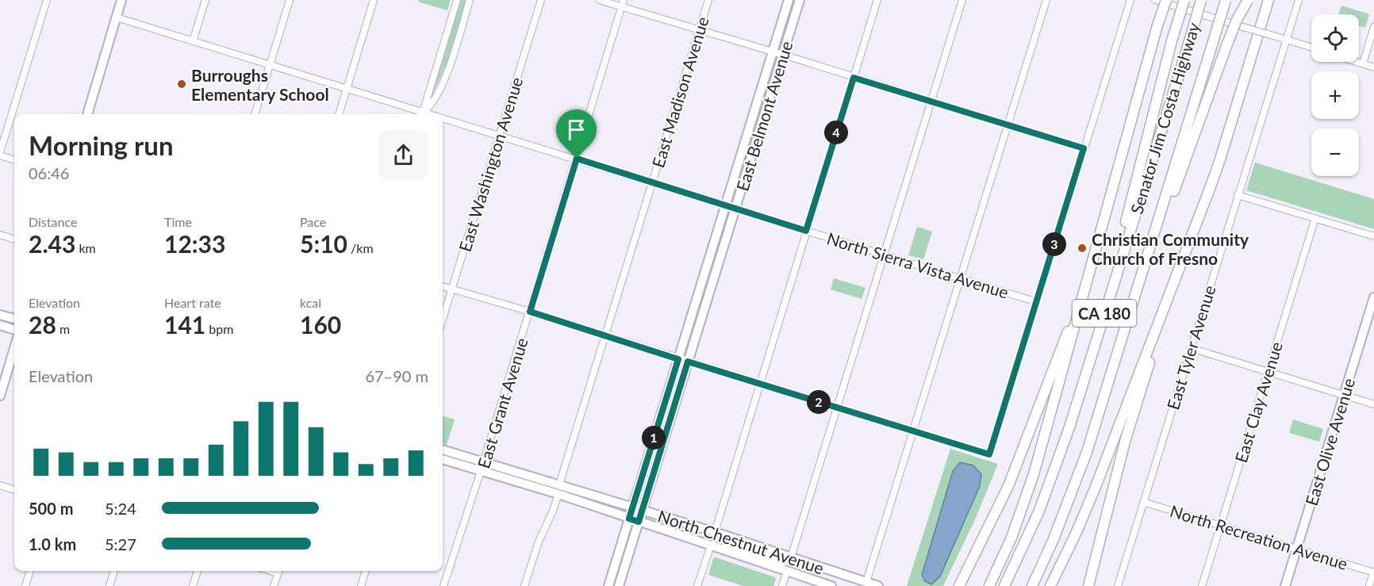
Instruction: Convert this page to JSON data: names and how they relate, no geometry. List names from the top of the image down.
{
  "streets": {
    "highway": ["Senator Jim Costa Highway", "CA 180"],
    "main road": ["East Belmont Avenue", "East Olive Avenue", "North Chestnut Avenue"],
    "street": [
      "East Madison Avenue",
      "East Washington Avenue",
      "North Sierra Vista Avenue",
      "East Tyler Avenue",
      "East Clay Avenue",
      "East Grant Avenue",
      "North Recreation Avenue"
    ]
  },
  "crossings": [
    ["East Madison Avenue", "North Sierra Vista Avenue"],
    ["East Madison Avenue", "North Chestnut Avenue"],
    ["East Belmont Avenue", "North Sierra Vista Avenue"],
    ["East Belmont Avenue", "North Chestnut Avenue"],
    ["East Washington Avenue", "North Sierra Vista Avenue"],
    ["North Sierra Vista Avenue", "East Grant Avenue"],
    ["East Tyler Avenue", "North Recreation Avenue"],
    ["East Clay Avenue", "North Recreation Avenue"],
    ["East Grant Avenue", "North Chestnut Avenue"],
    ["East Olive Avenue", "North Recreation Avenue"]
  ],
  "places": ["Burroughs Elementary School", "Christian Community Church of Fresno"],
  "page": {
    "map_buttons": ["+", "−"],
    "heading": ["Morning run", "06:46"],
    "pins": [
      "4",
      "3",
      "2",
      "1"
    ],
    "stats": [
      ["Distance", "2.43 km"],
      ["Time", "12:33"],
      ["Pace", "5:10 /km"],
      ["Elevation", "28 m"],
      ["Heart rate", "141 bpm"],
      ["kcal", "160"]
    ],
    "chart": ["Elevation", "67–90 m"],
    "list": [
      {
        "name": "500 m",
        "note": "5:24"
      },
      {
        "name": "1.0 km",
        "note": "5:27"
      }
    ]
  }
}
